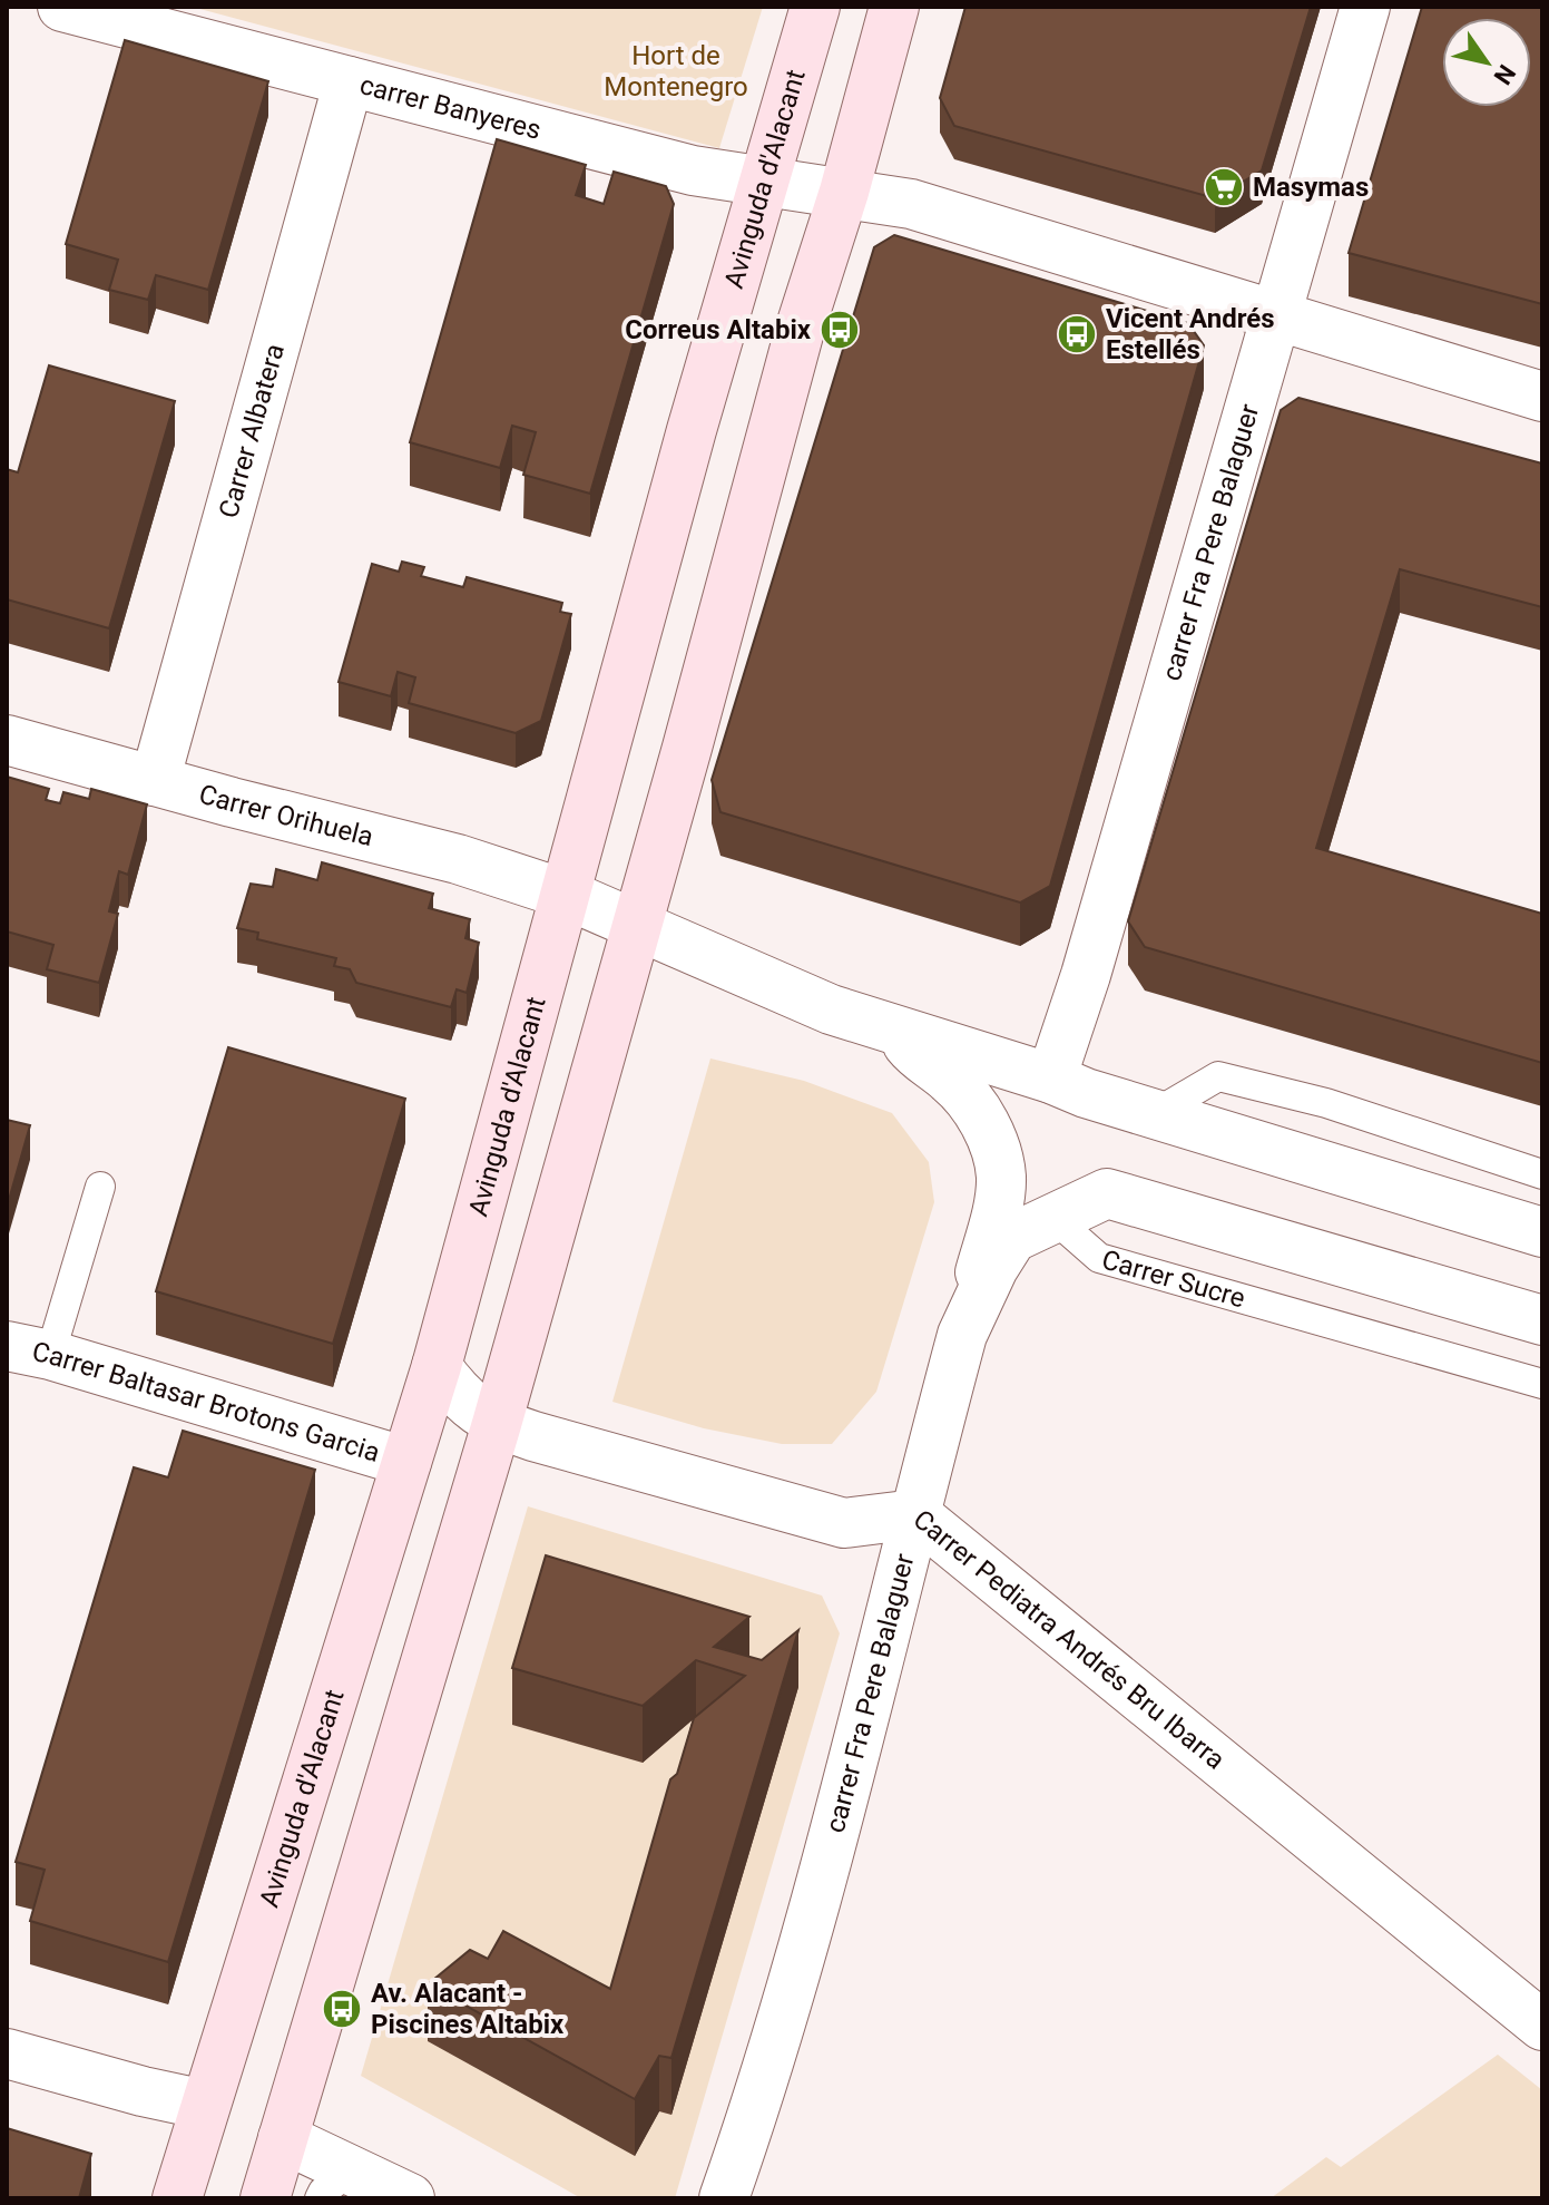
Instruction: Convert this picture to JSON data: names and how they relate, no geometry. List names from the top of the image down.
{
  "streets": {
    "main road": ["Avinguda d'Alacant"],
    "street": [
      "carrer Banyeres",
      "Carrer Albatera",
      "carrer Fra Pere Balaguer",
      "Carrer Orihuela",
      "Carrer Baltasar Brotons Garcia",
      "Carrer Pediatra Andrés Bru Ibarra"
    ],
    "lane": ["Carrer Sucre"]
  },
  "crossings": [
    ["carrer Banyeres", "Avinguda d'Alacant"],
    ["carrer Banyeres", "Carrer Albatera"],
    ["carrer Banyeres", "carrer Fra Pere Balaguer"],
    ["Avinguda d'Alacant", "Carrer Orihuela"],
    ["Avinguda d'Alacant", "Carrer Baltasar Brotons Garcia"],
    ["Avinguda d'Alacant", "Carrer Pediatra Andrés Bru Ibarra"],
    ["Carrer Albatera", "Carrer Orihuela"],
    ["carrer Fra Pere Balaguer", "Carrer Sucre"],
    ["carrer Fra Pere Balaguer", "Carrer Pediatra Andrés Bru Ibarra"]
  ],
  "parks": ["Hort de Montenegro"],
  "places": {
    "supermarket": ["Masymas"],
    "bus stop": ["Correus Altabix", "Vicent Andrés Estellés", "Av. Alacant - Piscines Altabix"]
  },
  "north": "bottom right"
}
